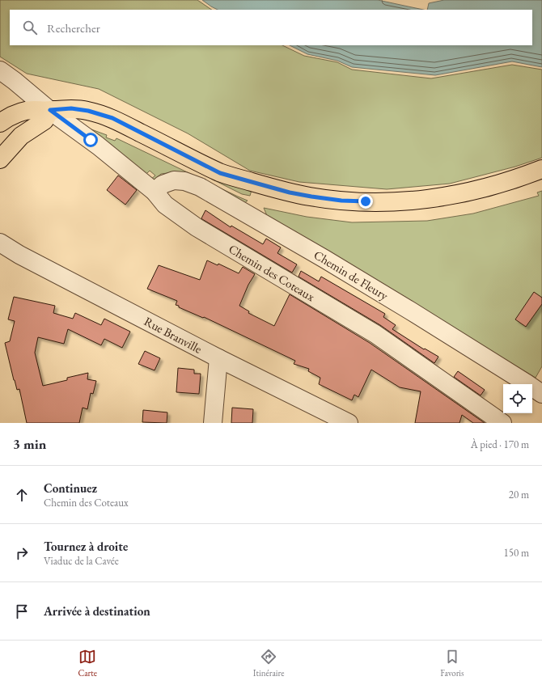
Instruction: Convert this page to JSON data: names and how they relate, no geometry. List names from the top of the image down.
{
  "streets": {
    "street": ["Chemin des Coteaux", "Chemin de Fleury", "Rue Branville"]
  },
  "crossings": [
    ["Chemin des Coteaux", "Chemin de Fleury"]
  ],
  "page": {
    "search": "Rechercher",
    "heading": ["3 min", "À pied · 170 m"],
    "list": [
      ["Continuez", "Chemin des Coteaux", "20 m"],
      ["Tournez à droite", "Viaduc de la Cavée", "150 m"],
      "Arrivée à destination"
    ],
    "nav": ["Carte", "Itinéraire", "Favoris"]
  }
}
